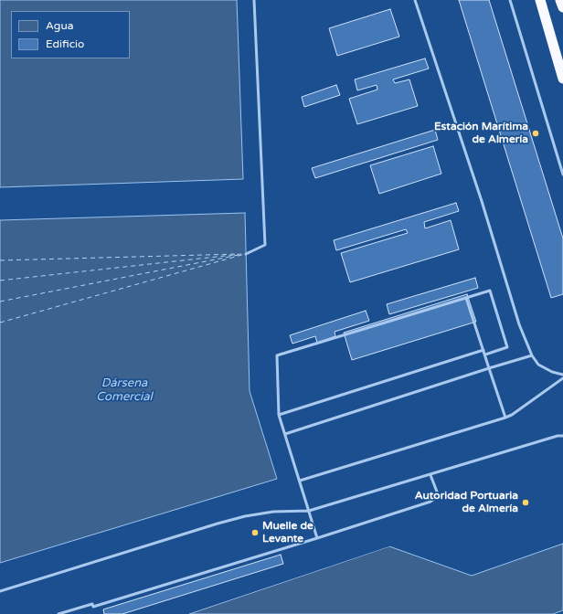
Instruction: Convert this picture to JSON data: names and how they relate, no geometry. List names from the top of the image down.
{
  "water": ["Dársena Comercial"],
  "places": ["Estación Marítima de Almería", "Autoridad Portuaria de Almería", "Muelle de Levante"],
  "legend": ["Agua", "Edificio"]
}
